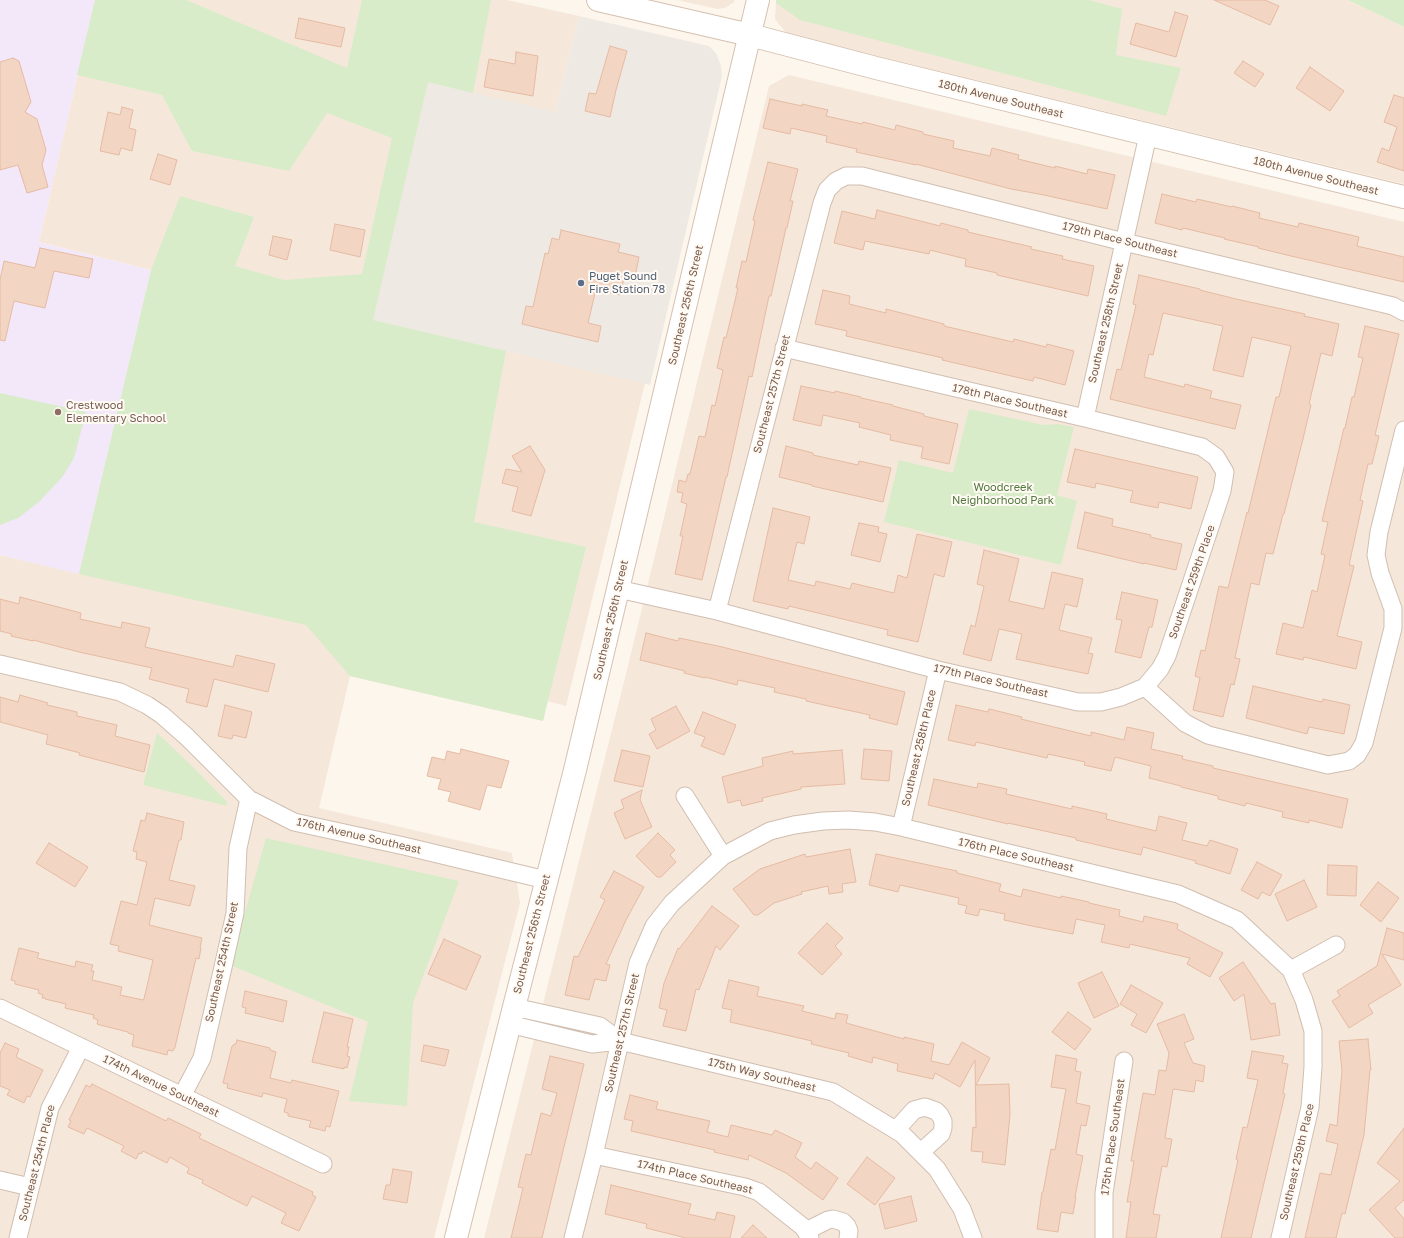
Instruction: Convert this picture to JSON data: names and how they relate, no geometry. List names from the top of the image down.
{
  "streets": {
    "main road": ["180th Avenue Southeast", "Southeast 256th Street"],
    "street": [
      "179th Place Southeast",
      "Southeast 258th Street",
      "Southeast 257th Street",
      "178th Place Southeast",
      "Southeast 259th Place",
      "177th Place Southeast",
      "Southeast 258th Place",
      "176th Avenue Southeast",
      "176th Place Southeast",
      "Southeast 254th Street",
      "175th Way Southeast",
      "174th Avenue Southeast",
      "175th Place Southeast",
      "Southeast 254th Place",
      "174th Place Southeast"
    ]
  },
  "crossings": [
    ["180th Avenue Southeast", "Southeast 256th Street"],
    ["180th Avenue Southeast", "Southeast 258th Street"],
    ["179th Place Southeast", "Southeast 258th Street"],
    ["179th Place Southeast", "Southeast 257th Street"],
    ["Southeast 256th Street", "177th Place Southeast"],
    ["Southeast 256th Street", "176th Avenue Southeast"],
    ["Southeast 256th Street", "175th Way Southeast"],
    ["Southeast 258th Street", "178th Place Southeast"],
    ["Southeast 257th Street", "178th Place Southeast"],
    ["Southeast 257th Street", "177th Place Southeast"],
    ["Southeast 257th Street", "176th Place Southeast"],
    ["Southeast 257th Street", "175th Way Southeast"],
    ["Southeast 257th Street", "174th Place Southeast"],
    ["178th Place Southeast", "Southeast 259th Place"],
    ["Southeast 259th Place", "177th Place Southeast"],
    ["Southeast 259th Place", "176th Place Southeast"],
    ["177th Place Southeast", "Southeast 258th Place"],
    ["Southeast 258th Place", "176th Place Southeast"],
    ["176th Avenue Southeast", "Southeast 254th Street"],
    ["Southeast 254th Street", "174th Avenue Southeast"],
    ["174th Avenue Southeast", "Southeast 254th Place"]
  ],
  "parks": ["Woodcreek Neighborhood Park"],
  "places": ["Puget Sound Fire Station 78", "Crestwood Elementary School"]
}
